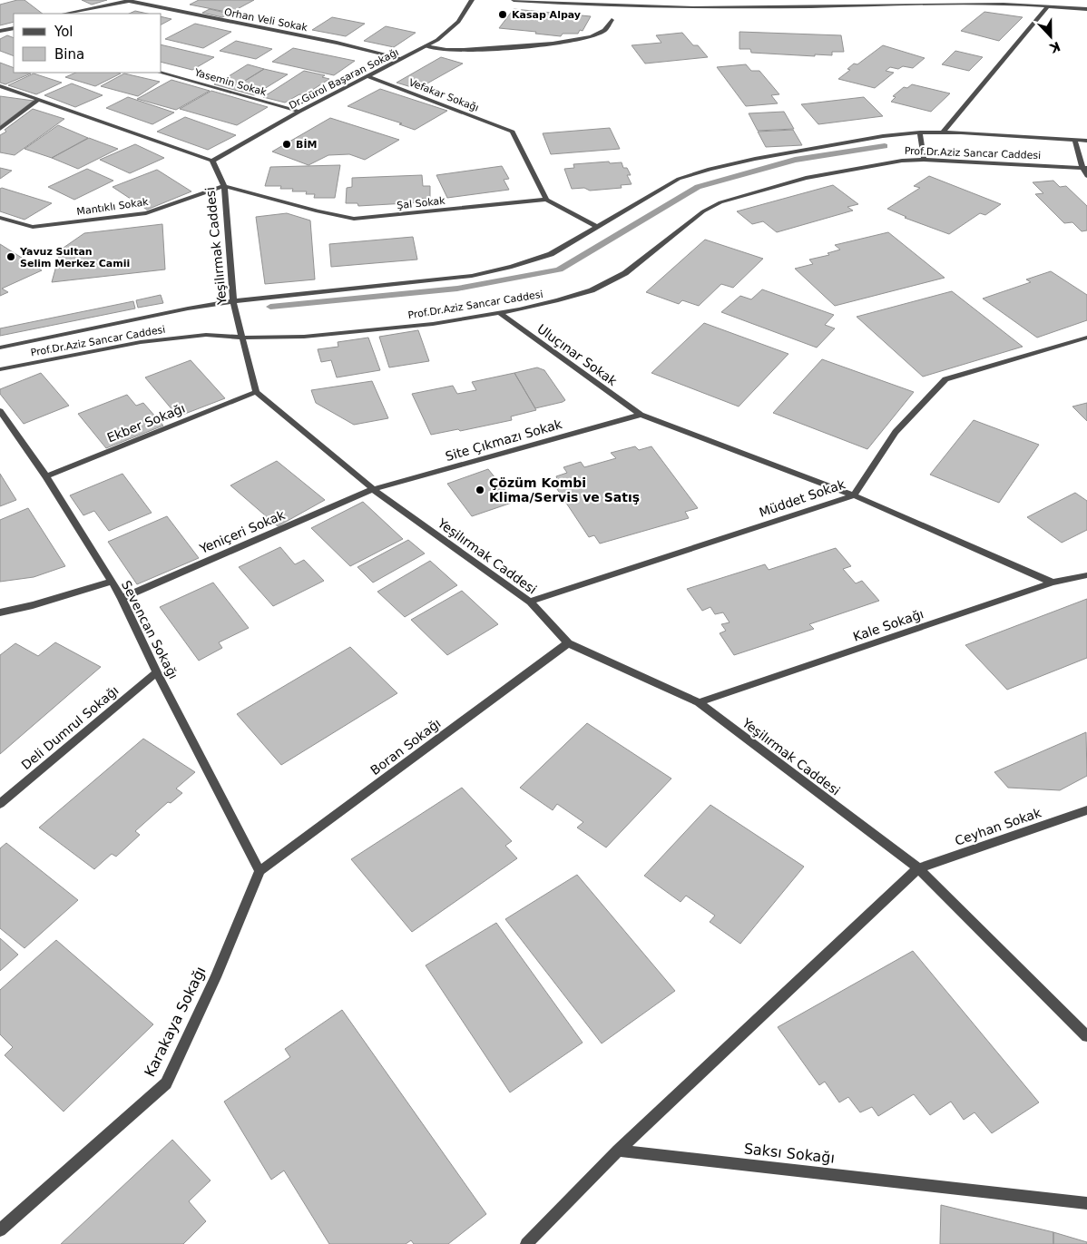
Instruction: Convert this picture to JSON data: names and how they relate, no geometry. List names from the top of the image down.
{
  "streets": {
    "street": [
      "Orhan Veli Sokak",
      "Dr.Gürol Başaran Sokağı",
      "Yasemin Sokak",
      "Vefakar Sokağı",
      "Prof.Dr.Aziz Sancar Caddesi",
      "Şal Sokak",
      "Mantıklı Sokak",
      "Yeşilırmak Caddesi",
      "Uluçınar Sokak",
      "Ekber Sokağı",
      "Site Çıkmazı Sokak",
      "Müddet Sokak",
      "Yeniçeri Sokak",
      "Kale Sokağı",
      "Sevencan Sokağı",
      "Deli Dumrul Sokağı",
      "Boran Sokağı",
      "Ceyhan Sokak",
      "Karakaya Sokağı",
      "Saksı Sokağı"
    ]
  },
  "crossings": [
    ["Orhan Veli Sokak", "Dr.Gürol Başaran Sokağı"],
    ["Dr.Gürol Başaran Sokağı", "Yasemin Sokak"],
    ["Dr.Gürol Başaran Sokağı", "Vefakar Sokağı"],
    ["Dr.Gürol Başaran Sokağı", "Yeşilırmak Caddesi"],
    ["Vefakar Sokağı", "Şal Sokak"],
    ["Prof.Dr.Aziz Sancar Caddesi", "Yeşilırmak Caddesi"],
    ["Prof.Dr.Aziz Sancar Caddesi", "Uluçınar Sokak"],
    ["Şal Sokak", "Mantıklı Sokak"],
    ["Şal Sokak", "Yeşilırmak Caddesi"],
    ["Mantıklı Sokak", "Yeşilırmak Caddesi"],
    ["Yeşilırmak Caddesi", "Ekber Sokağı"],
    ["Yeşilırmak Caddesi", "Site Çıkmazı Sokak"],
    ["Yeşilırmak Caddesi", "Müddet Sokak"],
    ["Yeşilırmak Caddesi", "Yeniçeri Sokak"],
    ["Yeşilırmak Caddesi", "Kale Sokağı"],
    ["Yeşilırmak Caddesi", "Boran Sokağı"],
    ["Yeşilırmak Caddesi", "Ceyhan Sokak"],
    ["Uluçınar Sokak", "Site Çıkmazı Sokak"],
    ["Uluçınar Sokak", "Müddet Sokak"],
    ["Uluçınar Sokak", "Kale Sokağı"],
    ["Ekber Sokağı", "Sevencan Sokağı"],
    ["Site Çıkmazı Sokak", "Yeniçeri Sokak"],
    ["Yeniçeri Sokak", "Sevencan Sokağı"],
    ["Sevencan Sokağı", "Deli Dumrul Sokağı"],
    ["Sevencan Sokağı", "Boran Sokağı"],
    ["Sevencan Sokağı", "Karakaya Sokağı"],
    ["Boran Sokağı", "Karakaya Sokağı"]
  ],
  "places": [
    "Kasap Alpay",
    "BİM",
    "Yavuz Sultan Selim Merkez Camii",
    "Çözüm Kombi Klima/Servis ve Satış"
  ],
  "legend": ["Yol", "Bina"],
  "north": "bottom"
}
